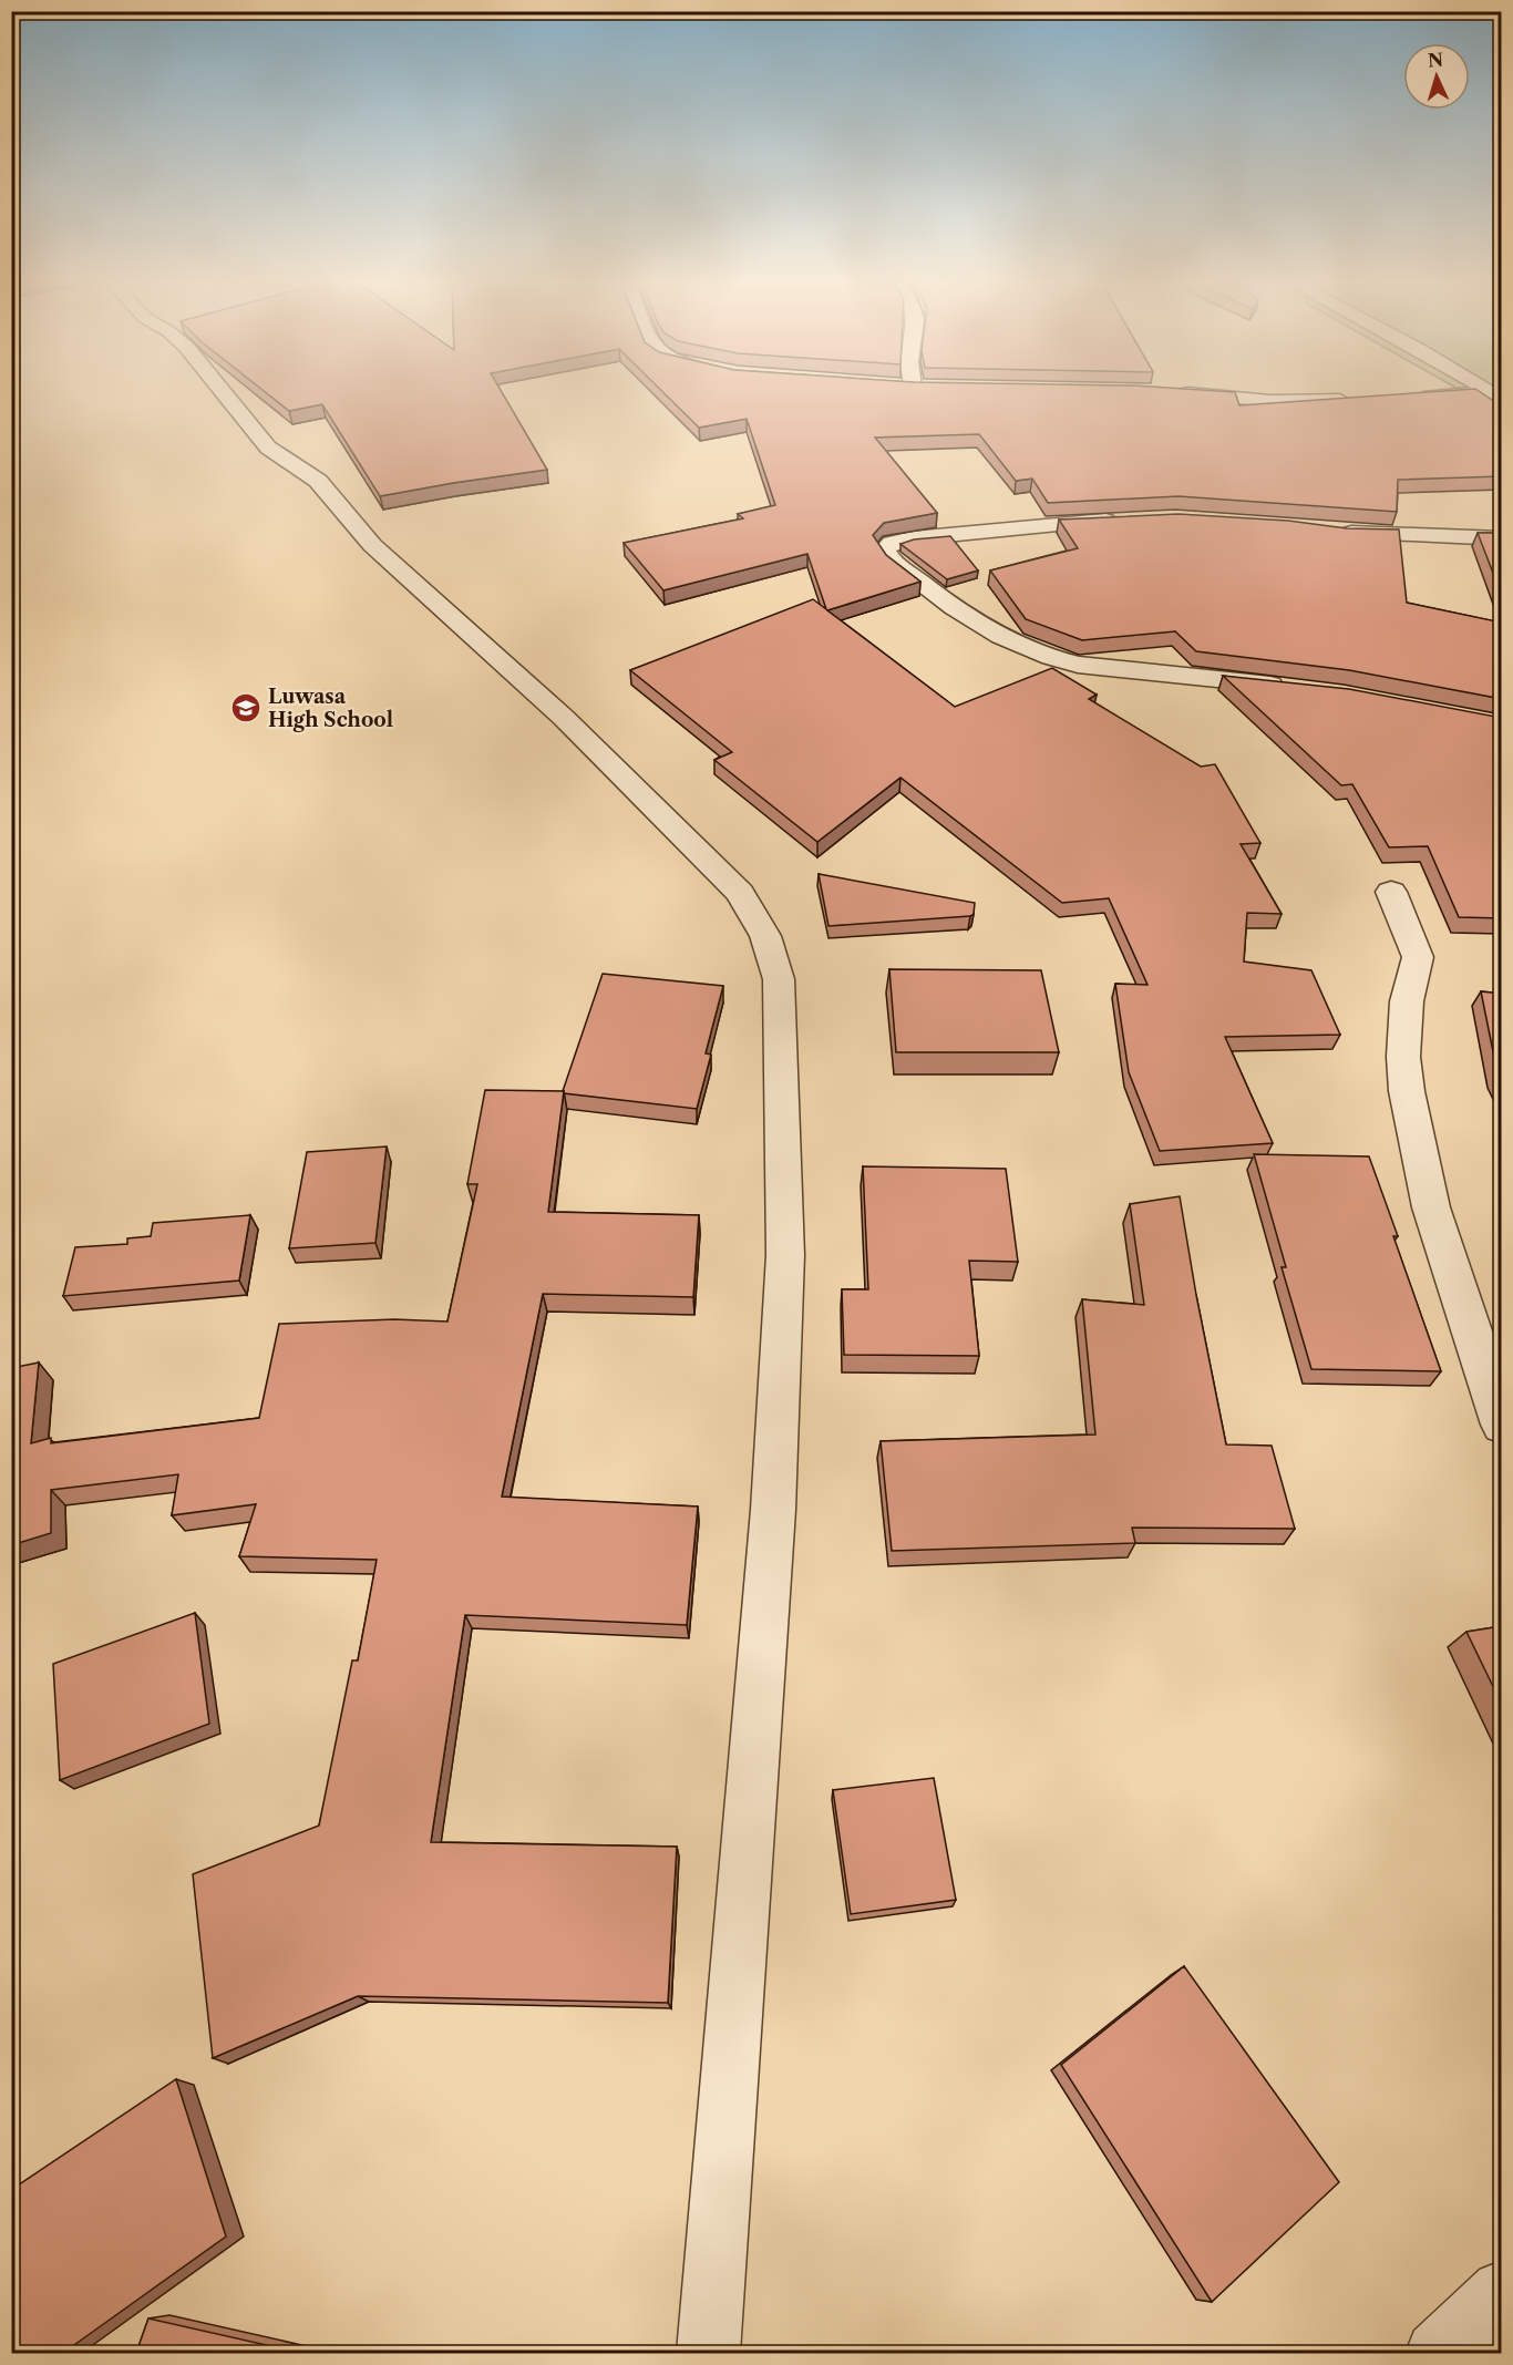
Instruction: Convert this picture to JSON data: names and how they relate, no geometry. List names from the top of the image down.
{
  "places": {
    "school or university": ["Luwasa High School"]
  },
  "north": "top"
}
